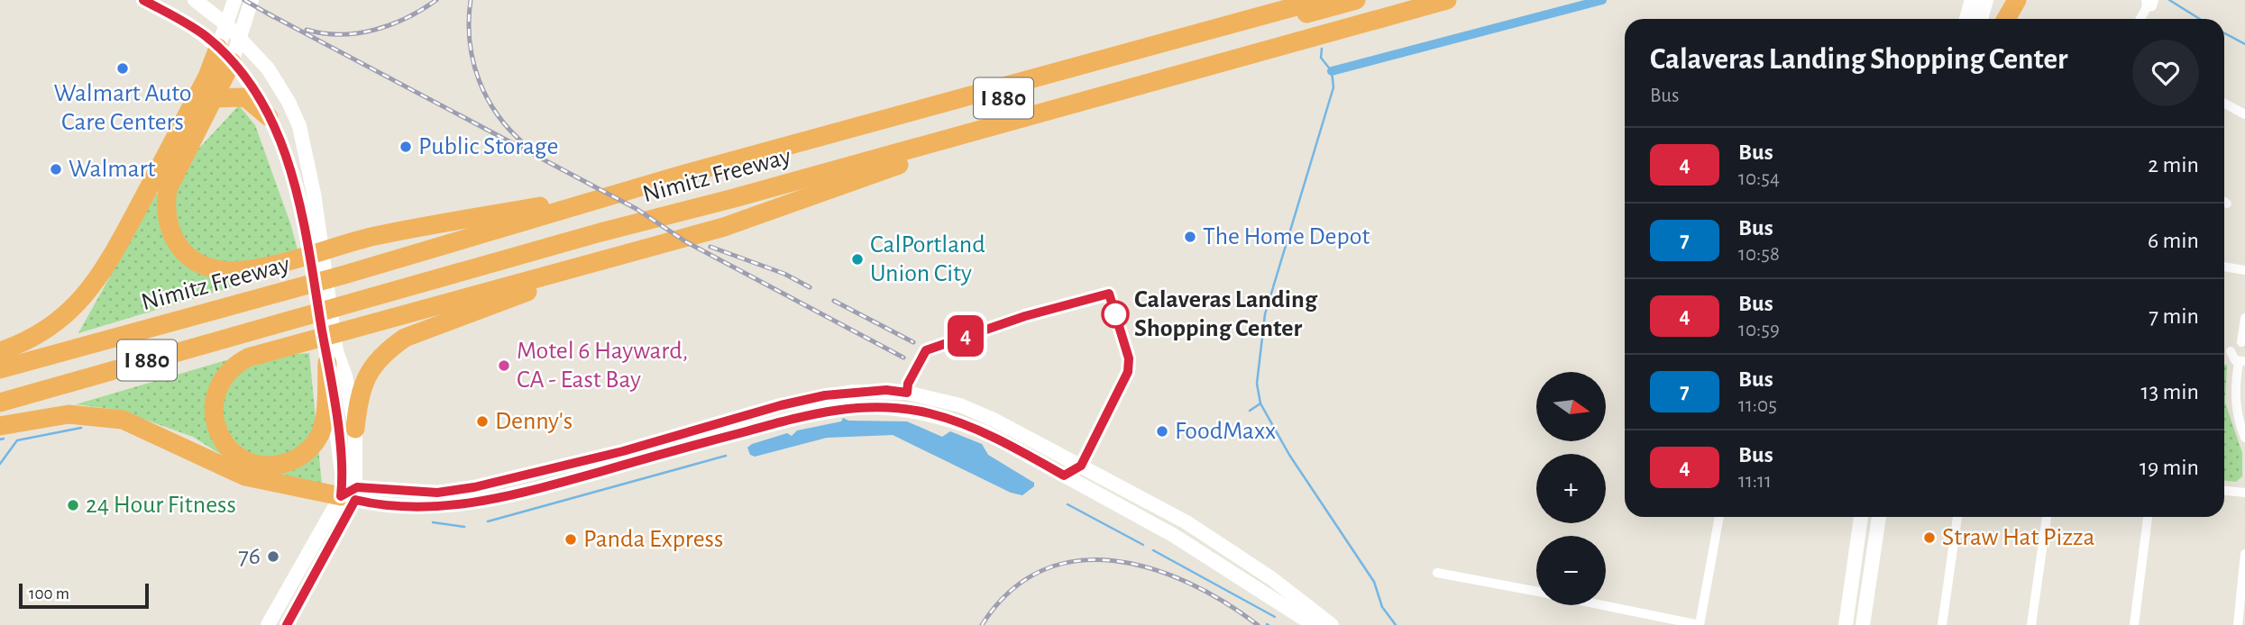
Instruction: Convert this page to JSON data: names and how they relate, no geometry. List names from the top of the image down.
{
  "streets": {
    "highway": ["I 880", "Nimitz Freeway"]
  },
  "crossings": [
    ["I 880", "Nimitz Freeway"]
  ],
  "places": [
    "Walmart Auto Care Centers",
    "Public Storage",
    "Walmart",
    "The Home Depot",
    "CalPortland Union City",
    "Calaveras Landing Shopping Center",
    "Motel 6 Hayward, CA - East Bay",
    "Denny's",
    "FoodMaxx",
    "24 Hour Fitness",
    "Straw Hat Pizza",
    "Panda Express",
    "76"
  ],
  "lines": ["bus line 4"],
  "scale_bar": "100 m",
  "north": "right",
  "page": {
    "on_map": "4",
    "heading": ["Calaveras Landing Shopping Center", "Bus"],
    "list": [
      {
        "mark": "4",
        "name": "Bus",
        "note": "10:54",
        "value": "2 min"
      },
      {
        "mark": "7",
        "name": "Bus",
        "note": "10:58",
        "value": "6 min"
      },
      {
        "mark": "4",
        "name": "Bus",
        "note": "10:59",
        "value": "7 min"
      },
      {
        "mark": "7",
        "name": "Bus",
        "note": "11:05",
        "value": "13 min"
      },
      {
        "mark": "4",
        "name": "Bus",
        "note": "11:11",
        "value": "19 min"
      }
    ],
    "map_buttons": ["+", "−"],
    "scale": "100 m"
  }
}
